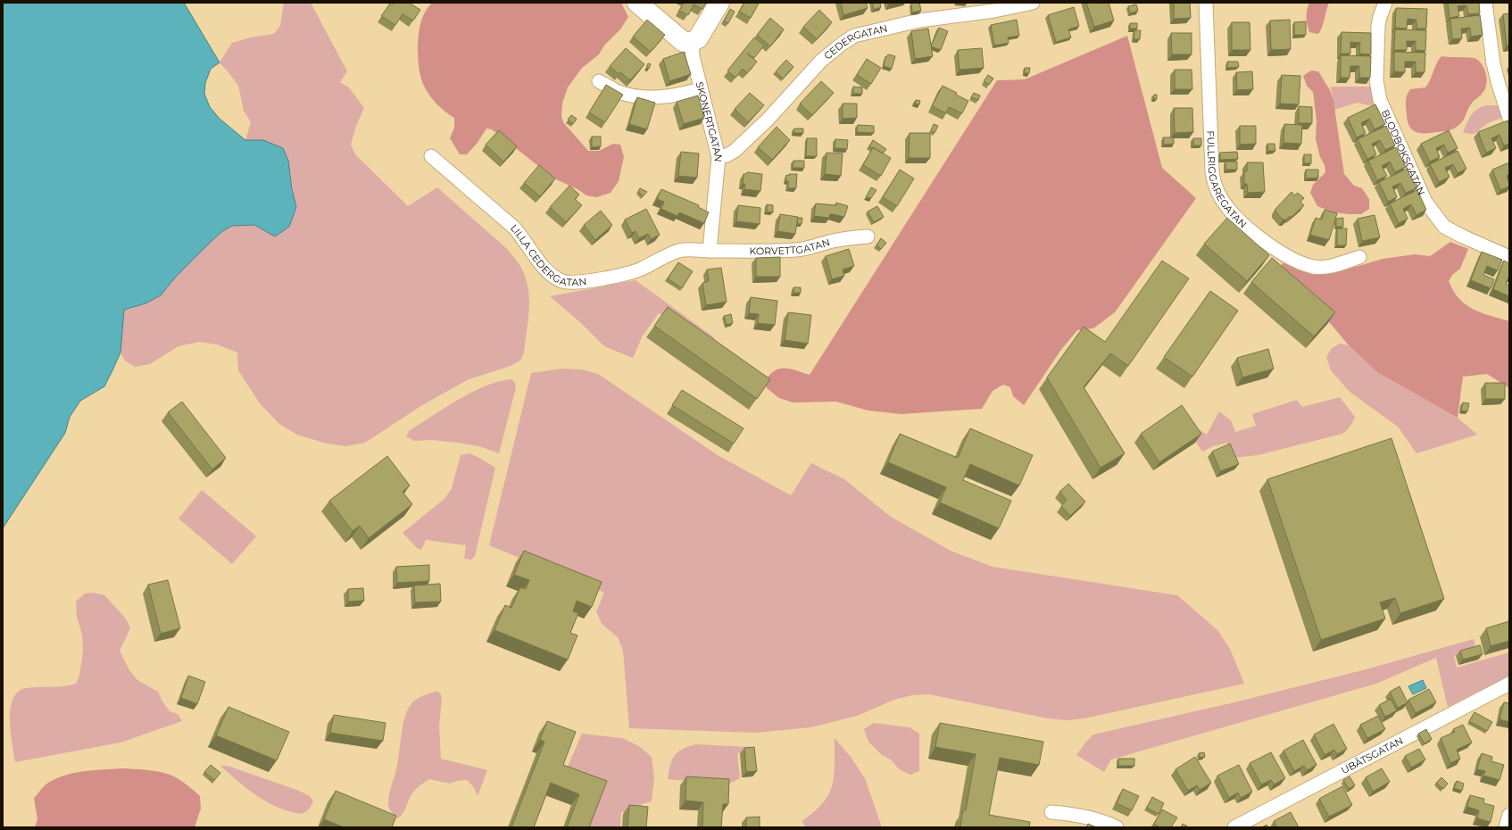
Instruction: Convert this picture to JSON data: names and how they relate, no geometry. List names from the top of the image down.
{
  "streets": {
    "street": [
      "CEDERGATAN",
      "SKONERTGATAN",
      "BLODBOKSGATAN",
      "FULLRIGGAREGATAN",
      "KORVETTGATAN",
      "LILLA CEDERGATAN",
      "UBÅTSGATAN"
    ]
  },
  "crossings": [
    ["CEDERGATAN", "SKONERTGATAN"],
    ["SKONERTGATAN", "KORVETTGATAN"],
    ["SKONERTGATAN", "LILLA CEDERGATAN"],
    ["KORVETTGATAN", "LILLA CEDERGATAN"]
  ]
}
